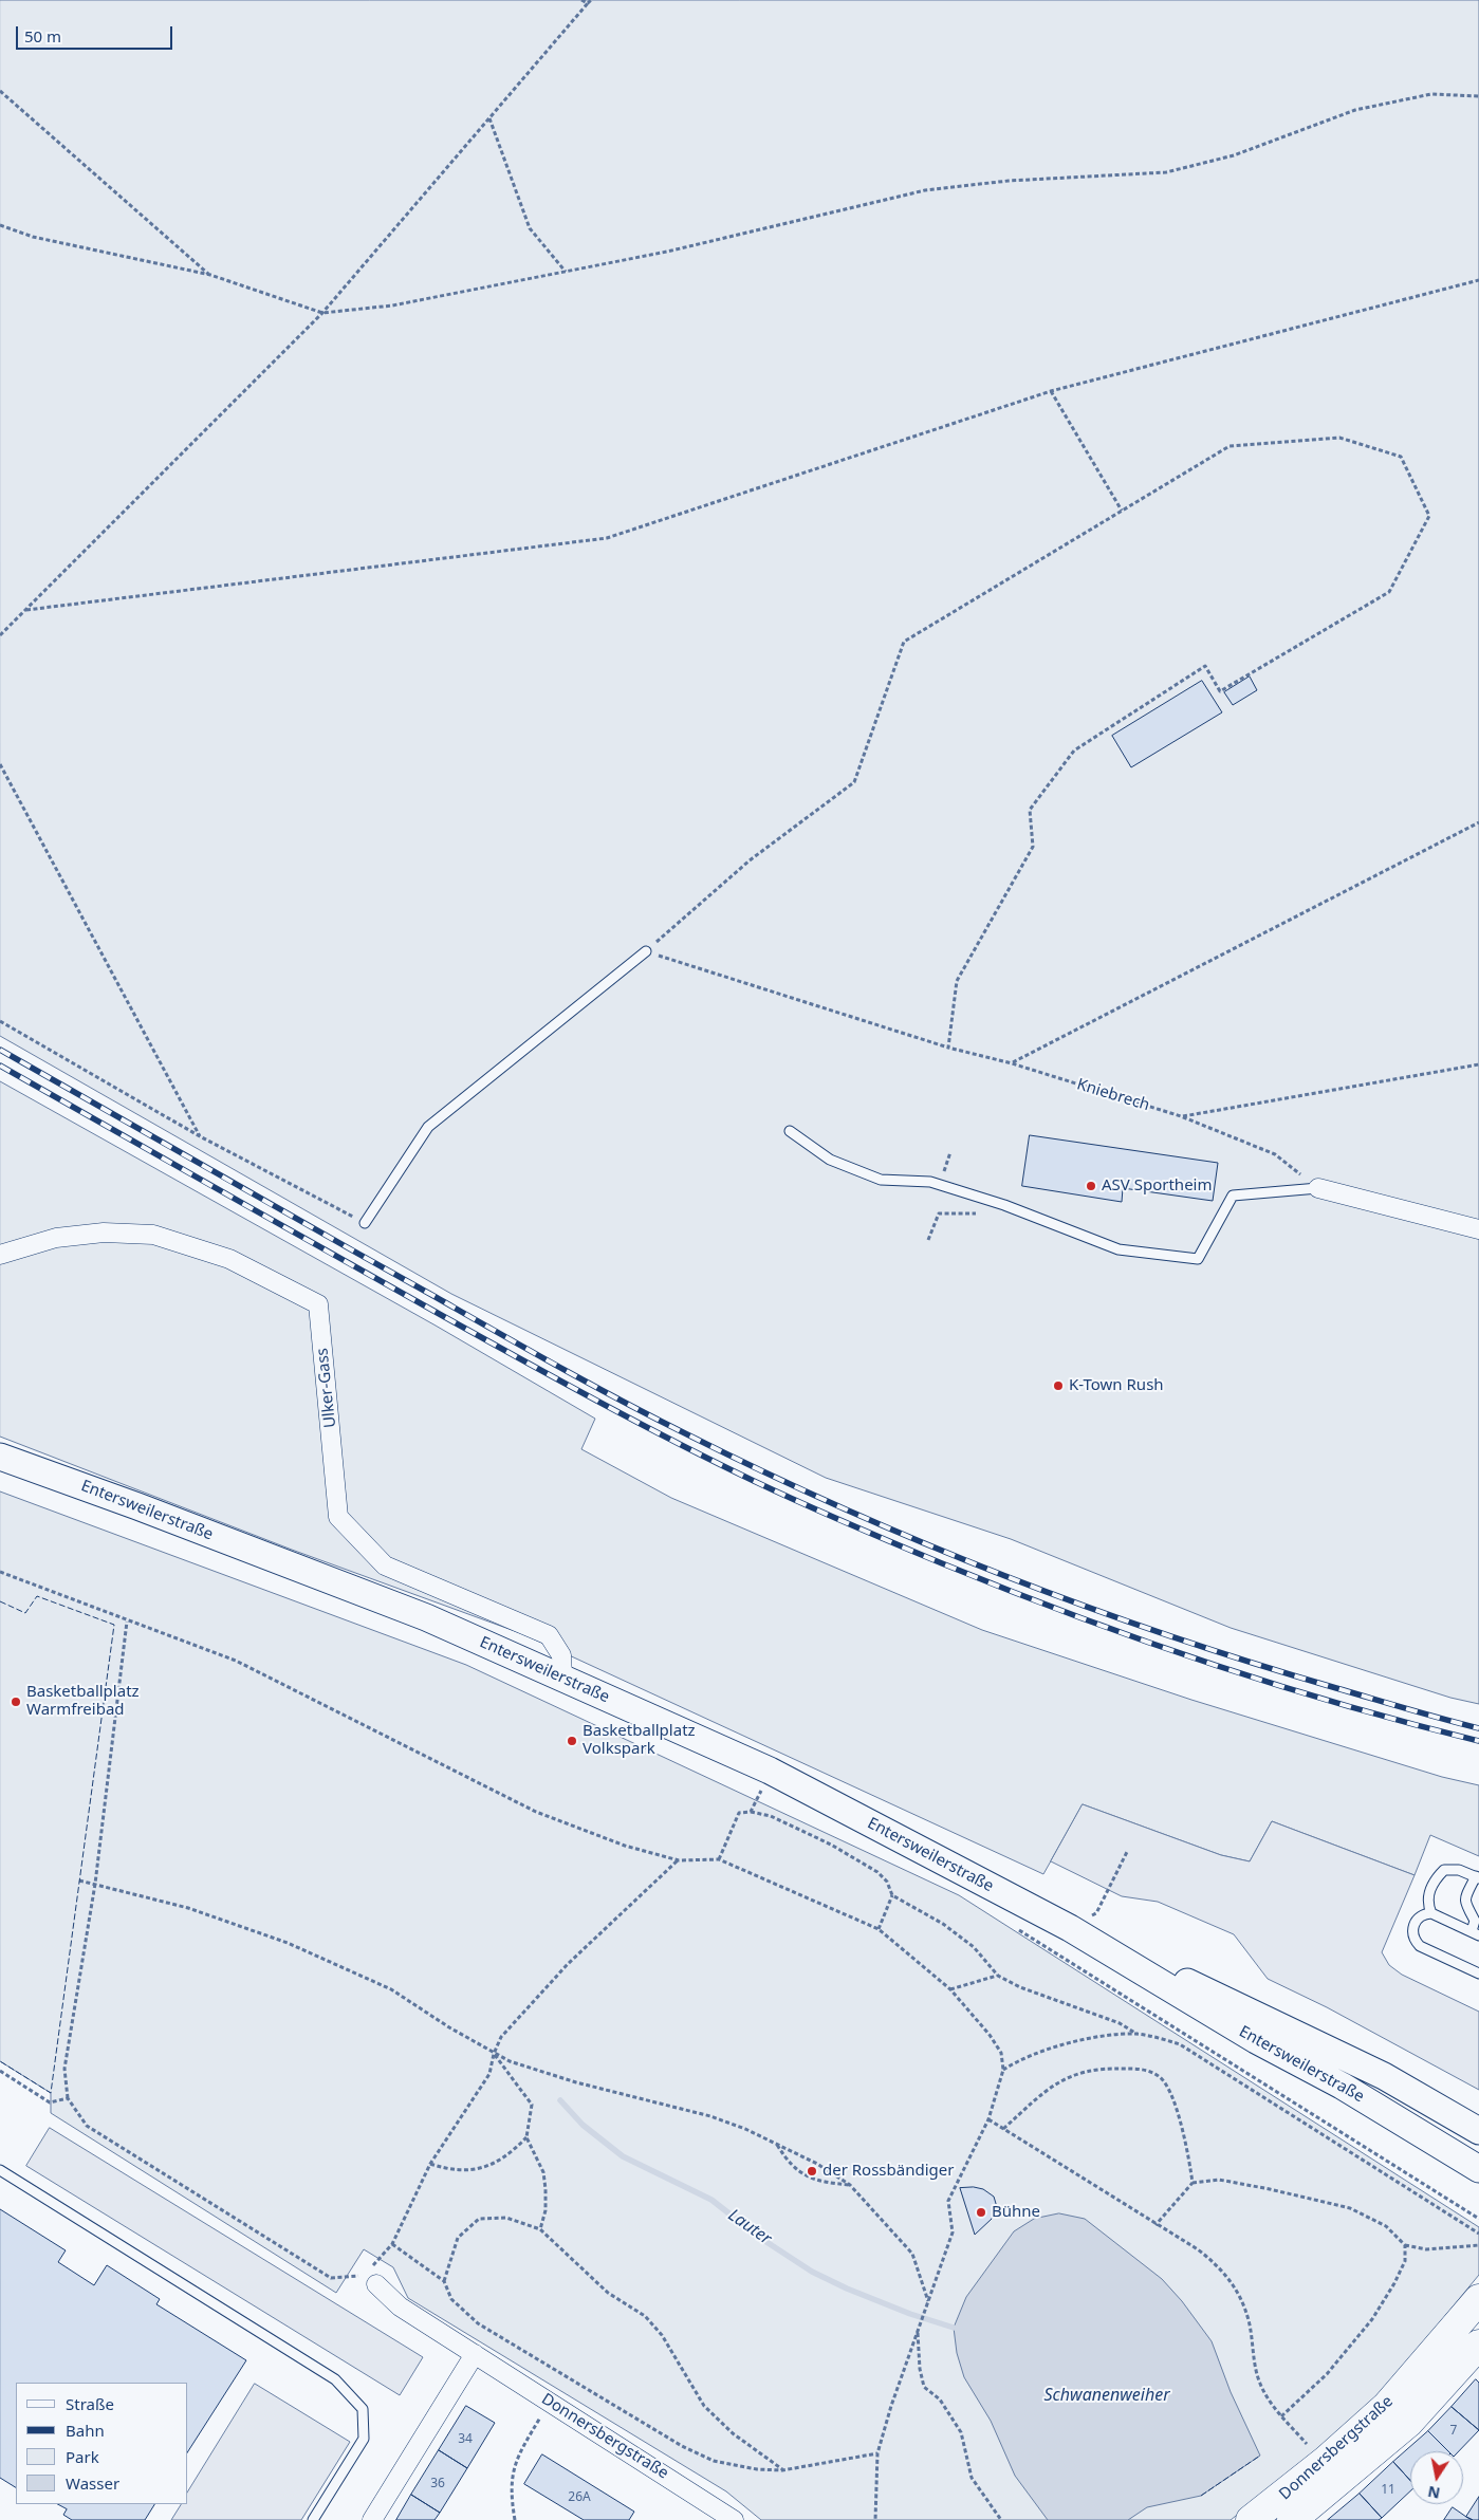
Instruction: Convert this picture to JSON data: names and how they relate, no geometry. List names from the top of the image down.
{
  "streets": {
    "main road": ["Entersweilerstraße", "Donnersbergstraße"],
    "street": ["Ulker-Gass"],
    "path": ["Kniebrech"]
  },
  "crossings": [
    ["Ulker-Gass", "Entersweilerstraße"]
  ],
  "water": ["Lauter", "Schwanenweiher"],
  "places": [
    "ASV Sportheim",
    "K-Town Rush",
    "Basketballplatz Warmfreibad",
    "Basketballplatz Volkspark",
    "der Rossbändiger",
    "Bühne"
  ],
  "house_numbers": [
    "7",
    "34",
    "36",
    "11",
    "26A"
  ],
  "legend": [
    "Straße",
    "Bahn",
    "Park",
    "Wasser"
  ],
  "scale_bar": "50 m",
  "north": "bottom"
}
